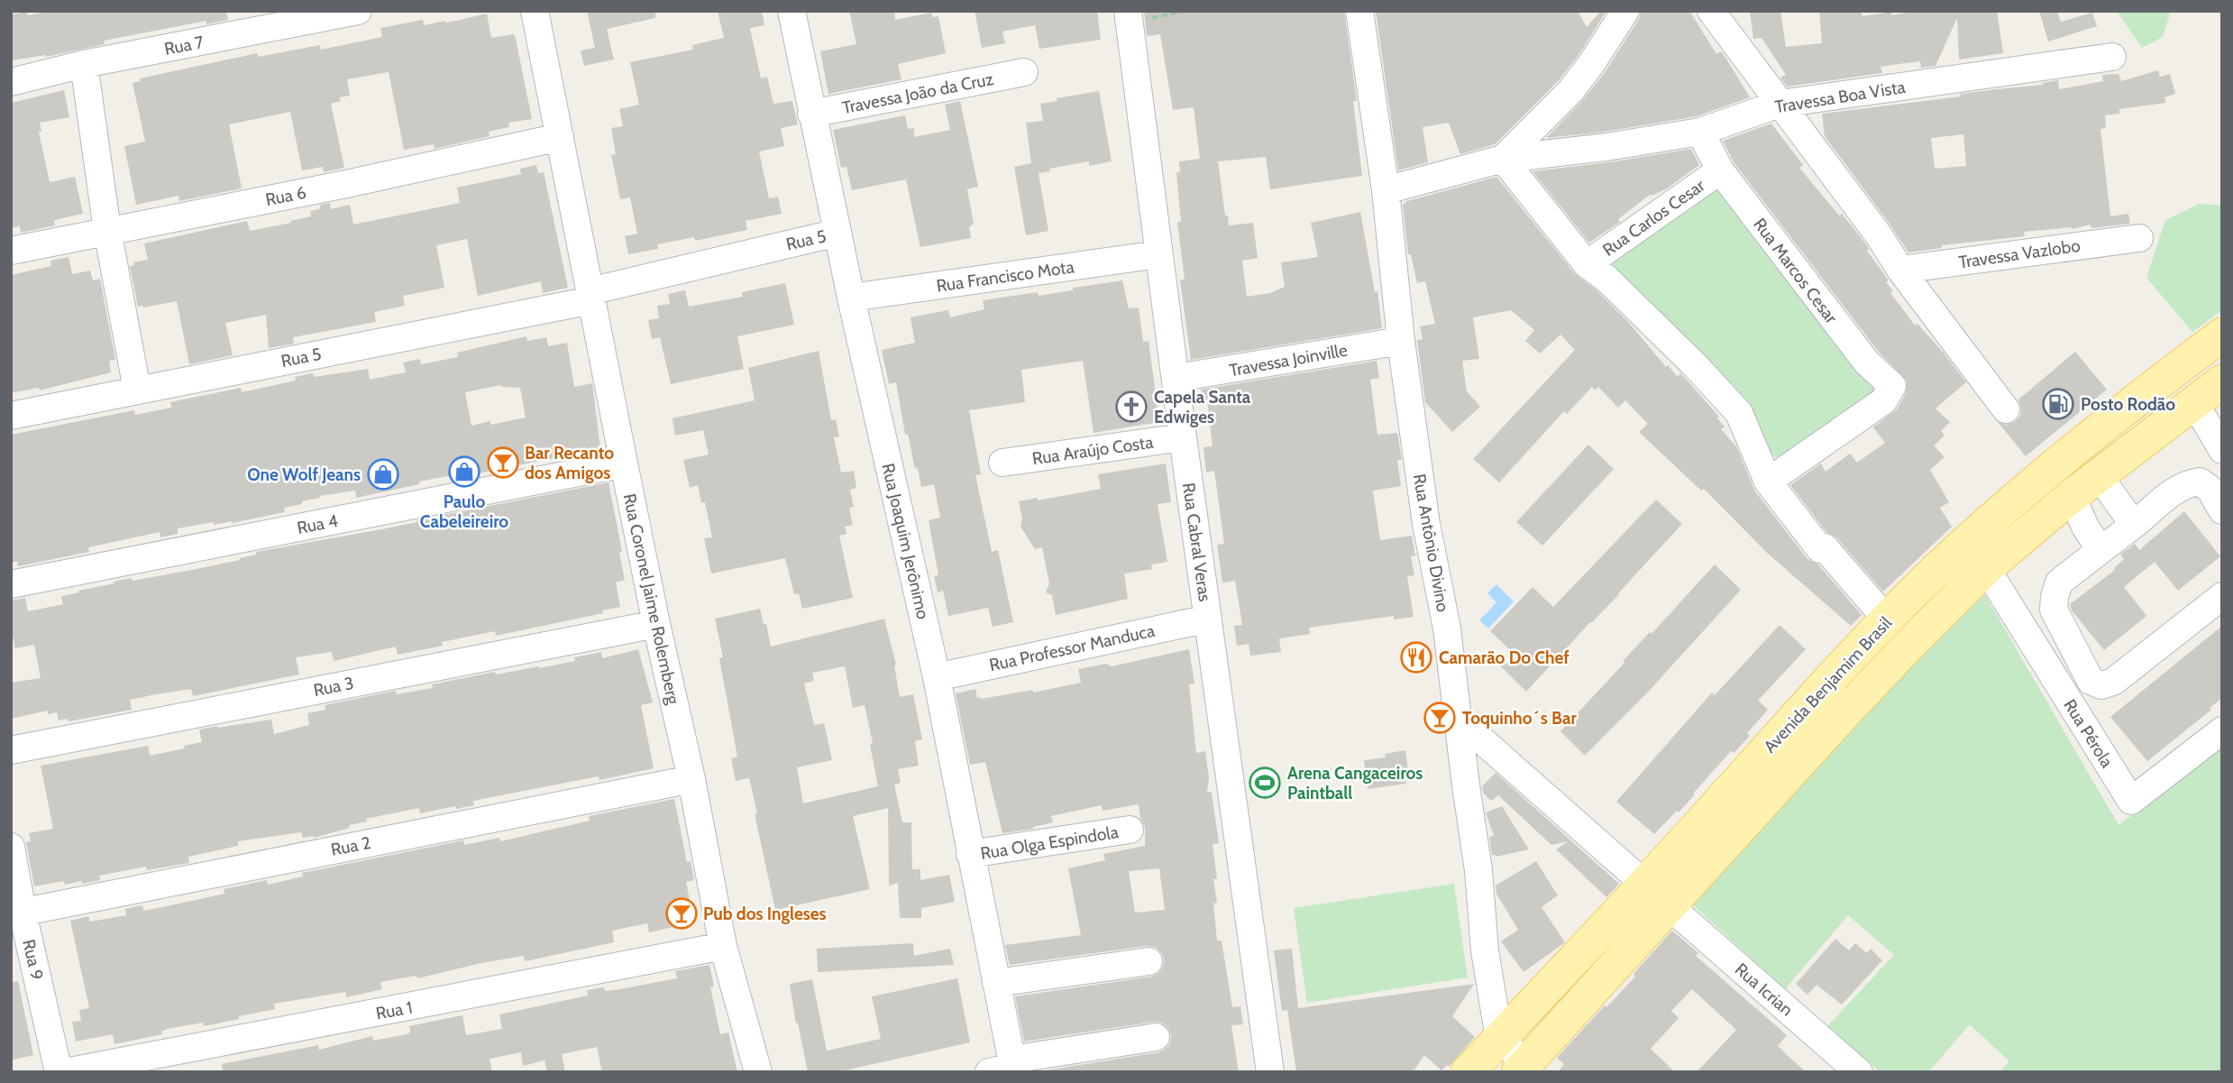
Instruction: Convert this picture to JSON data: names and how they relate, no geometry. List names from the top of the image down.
{
  "streets": {
    "main road": ["Avenida Benjamim Brasil"],
    "street": [
      "Rua 7",
      "Travessa João da Cruz",
      "Travessa Boa Vista",
      "Rua 6",
      "Rua Carlos Cesar",
      "Rua 5",
      "Travessa Vazlobo",
      "Rua Marcos Cesar",
      "Rua Francisco Mota",
      "Travessa Joinville",
      "Rua Araújo Costa",
      "Rua 4",
      "Rua Joaquim Jerônimo",
      "Rua Cabral Veras",
      "Rua Antônio Divino",
      "Rua Coronel Jaime Rolemberg",
      "Rua Professor Manduca",
      "Rua 3",
      "Rua Pérola",
      "Rua Olga Espindola",
      "Rua 2",
      "Rua 9",
      "Rua Icrian",
      "Rua 1"
    ]
  },
  "crossings": [
    ["Travessa João da Cruz", "Rua Joaquim Jerônimo"],
    ["Travessa Boa Vista", "Rua Marcos Cesar"],
    ["Travessa Boa Vista", "Rua Antônio Divino"],
    ["Rua 6", "Rua Coronel Jaime Rolemberg"],
    ["Rua Carlos Cesar", "Rua Marcos Cesar"],
    ["Rua 5", "Rua Joaquim Jerônimo"],
    ["Rua 5", "Rua Coronel Jaime Rolemberg"],
    ["Rua Francisco Mota", "Rua Joaquim Jerônimo"],
    ["Rua Francisco Mota", "Rua Cabral Veras"],
    ["Travessa Joinville", "Rua Cabral Veras"],
    ["Travessa Joinville", "Rua Antônio Divino"],
    ["Rua Araújo Costa", "Rua Cabral Veras"],
    ["Rua 4", "Rua Coronel Jaime Rolemberg"],
    ["Rua Joaquim Jerônimo", "Rua Professor Manduca"],
    ["Rua Joaquim Jerônimo", "Rua Olga Espindola"],
    ["Rua Cabral Veras", "Rua Professor Manduca"],
    ["Rua Antônio Divino", "Avenida Benjamim Brasil"],
    ["Rua Coronel Jaime Rolemberg", "Rua 3"],
    ["Rua Coronel Jaime Rolemberg", "Rua 2"],
    ["Rua Coronel Jaime Rolemberg", "Rua 1"],
    ["Avenida Benjamim Brasil", "Rua Pérola"],
    ["Avenida Benjamim Brasil", "Rua Icrian"],
    ["Rua 2", "Rua 9"]
  ],
  "places": {
    "fuel station": ["Posto Rodão"],
    "church": ["Capela Santa Edwiges"],
    "bar": ["Bar Recanto dos Amigos", "Toquinho´s Bar", "Pub dos Ingleses"],
    "shop": ["Paulo Cabeleireiro", "One Wolf Jeans"],
    "restaurant": ["Camarão Do Chef"],
    "sports": ["Arena Cangaceiros Paintball"]
  }
}
